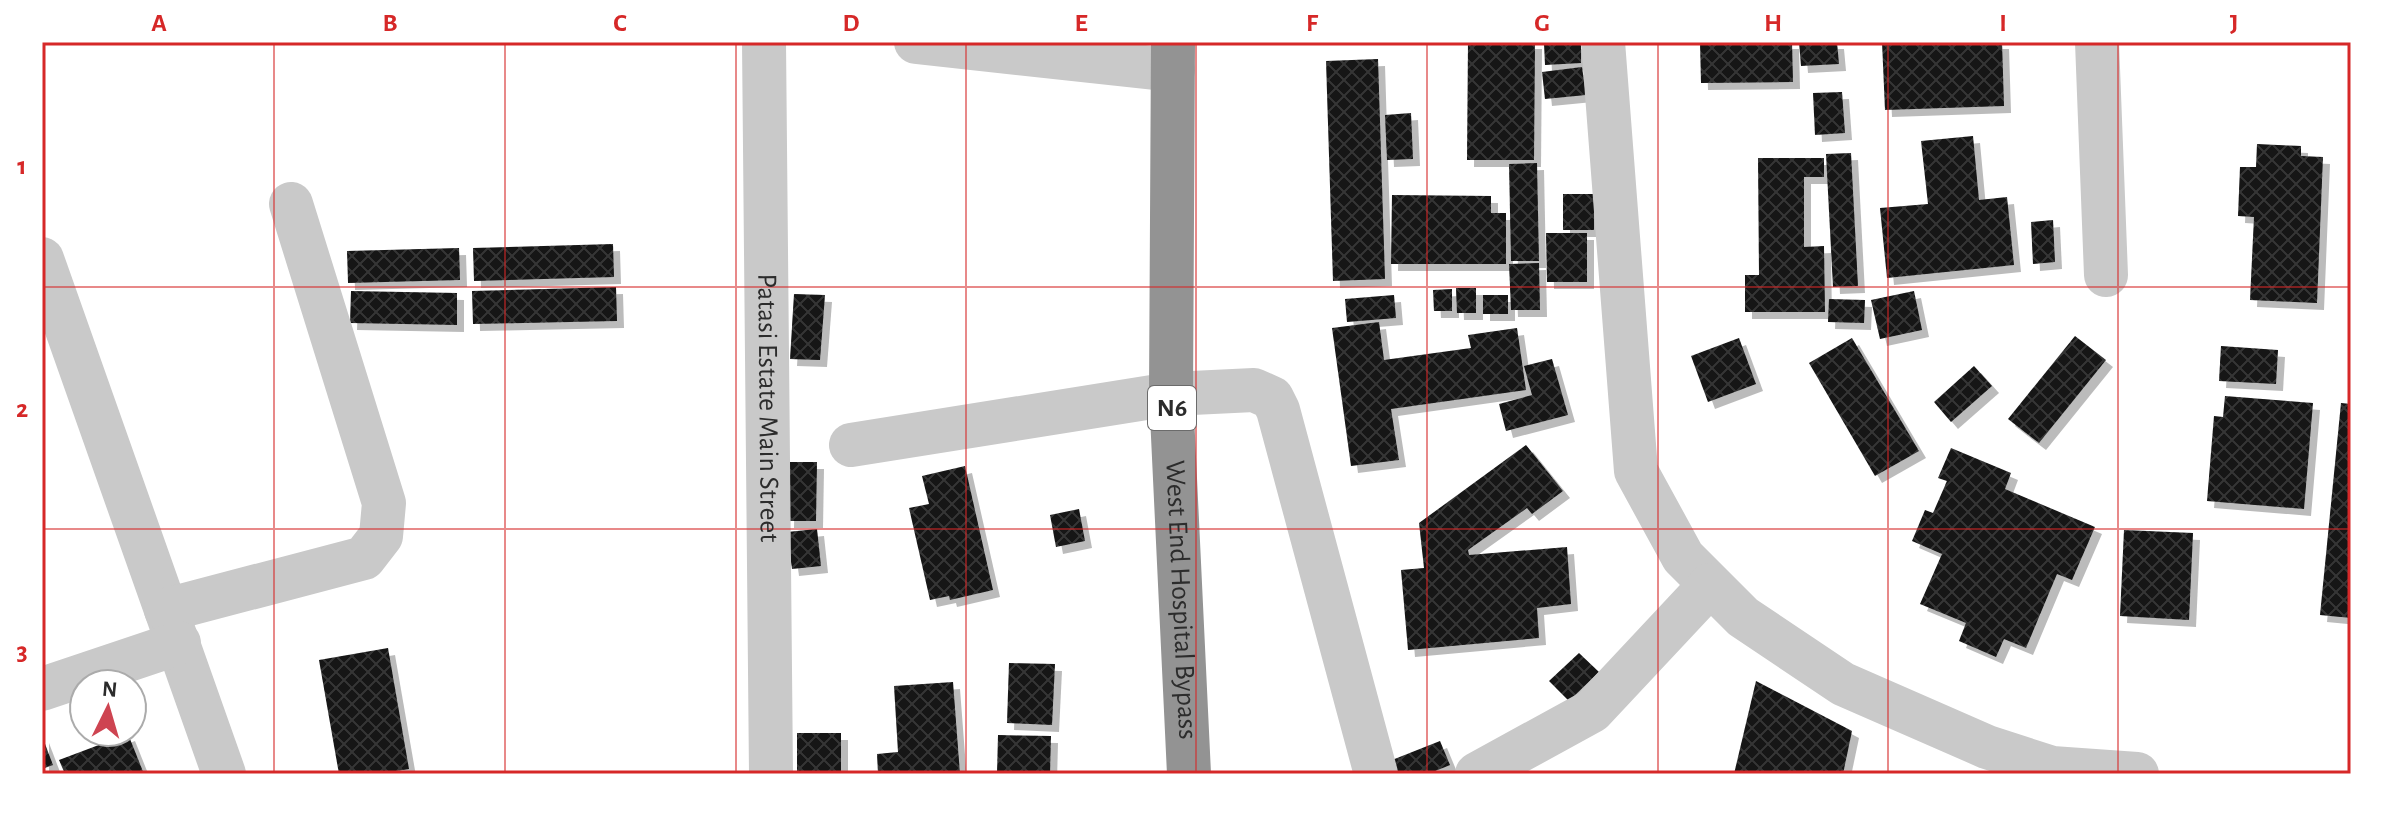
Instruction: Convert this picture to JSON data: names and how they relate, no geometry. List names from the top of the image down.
{
  "streets": {
    "highway": ["N6", "West End Hospital Bypass"],
    "street": ["Patasi Estate Main Street"]
  },
  "north": "top",
  "grid": {
    "columns": [
      "A",
      "B",
      "C",
      "D",
      "E",
      "F",
      "G",
      "H",
      "I",
      "J"
    ],
    "rows": ["1", "2", "3"]
  }
}
